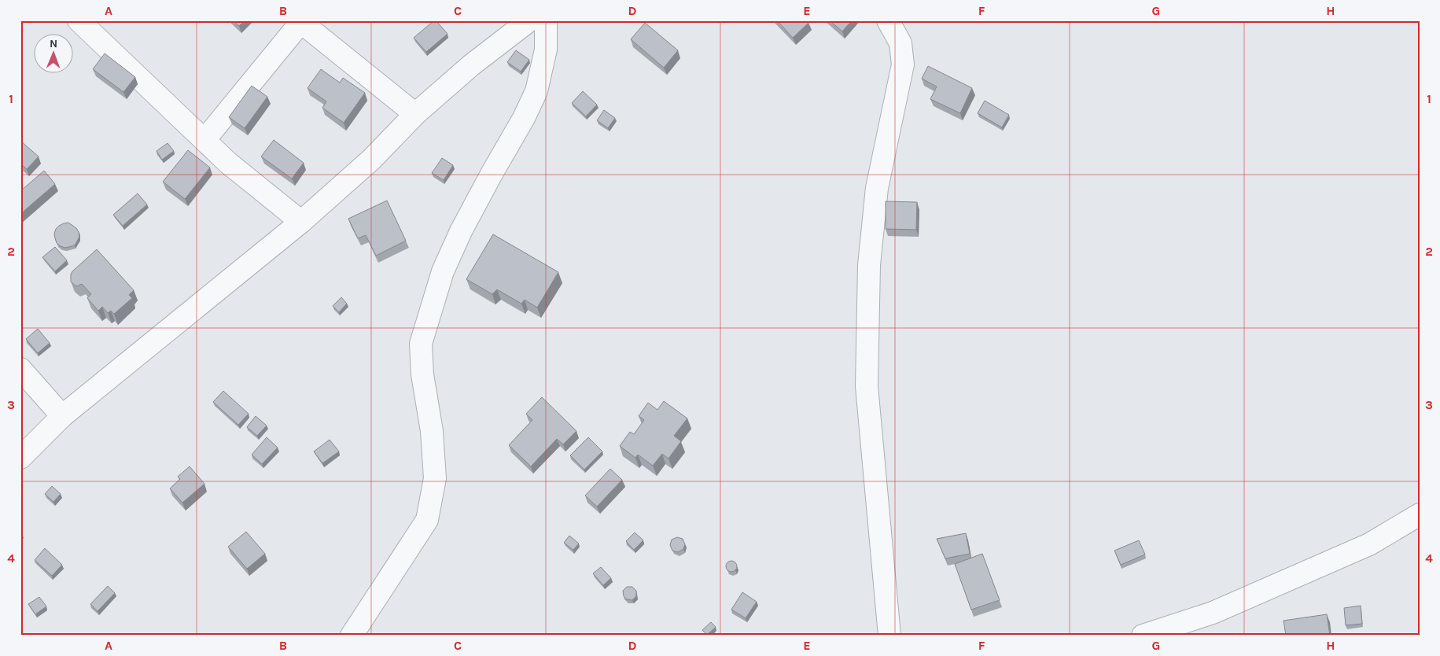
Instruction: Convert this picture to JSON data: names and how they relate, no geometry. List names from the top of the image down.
{
  "north": "top",
  "grid": {
    "columns": [
      "A",
      "B",
      "C",
      "D",
      "E",
      "F",
      "G",
      "H"
    ],
    "rows": [
      "1",
      "2",
      "3",
      "4"
    ]
  }
}
